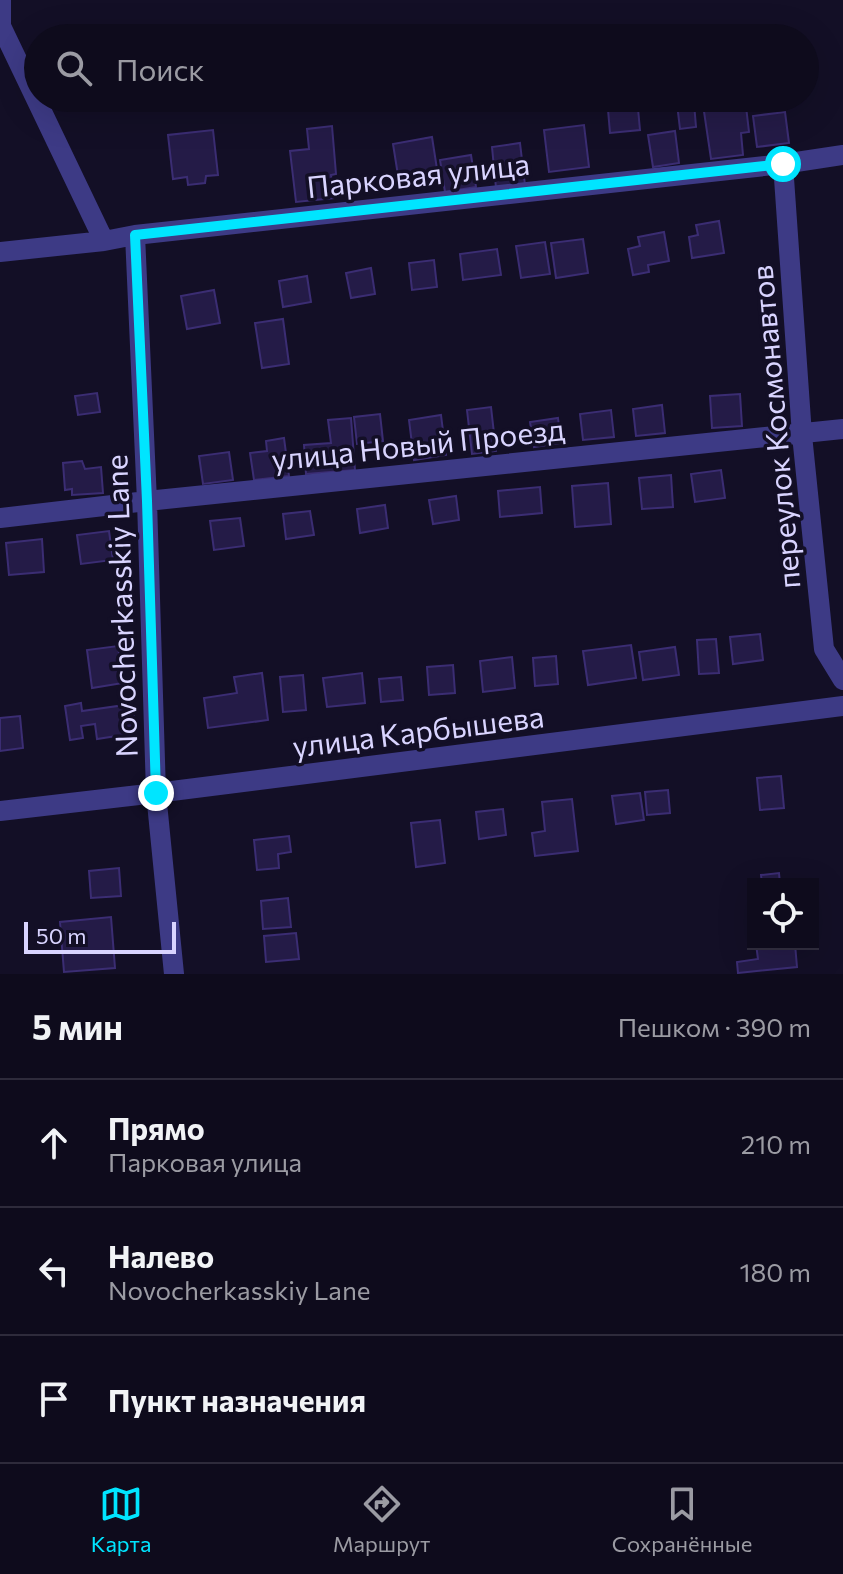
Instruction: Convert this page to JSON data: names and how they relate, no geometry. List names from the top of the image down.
{
  "streets": {
    "street": [
      "Парковая улица",
      "переулок Космонавтов",
      "улица Новый Проезд",
      "Novocherkasskiy Lane",
      "улица Карбышева"
    ]
  },
  "crossings": [
    ["Парковая улица", "переулок Космонавтов"],
    ["Парковая улица", "Novocherkasskiy Lane"],
    ["переулок Космонавтов", "улица Новый Проезд"],
    ["улица Новый Проезд", "Novocherkasskiy Lane"],
    ["Novocherkasskiy Lane", "улица Карбышева"]
  ],
  "scale_bar": "50 m",
  "page": {
    "search": "Поиск",
    "scale": "50 m",
    "heading": ["5 мин", "Пешком · 390 m"],
    "list": [
      ["Прямо", "Парковая улица", "210 m"],
      ["Налево", "Novocherkasskiy Lane", "180 m"],
      "Пункт назначения"
    ],
    "nav": ["Карта", "Маршрут", "Сохранённые"]
  }
}
